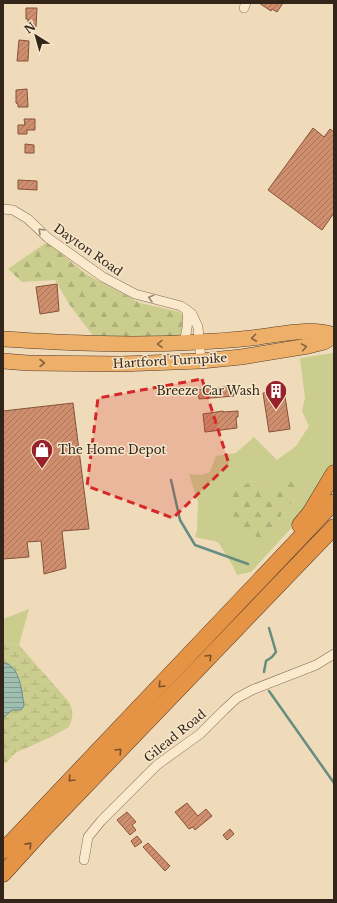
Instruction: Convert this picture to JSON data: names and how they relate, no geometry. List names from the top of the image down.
{
  "streets": {
    "highway": ["Hartford Turnpike"],
    "street": ["Dayton Road", "Gilead Road"]
  },
  "one_way": ["Dayton Road"],
  "places": {
    "building": ["Breeze Car Wash"],
    "shop": ["The Home Depot"]
  },
  "north": "top left"
}
